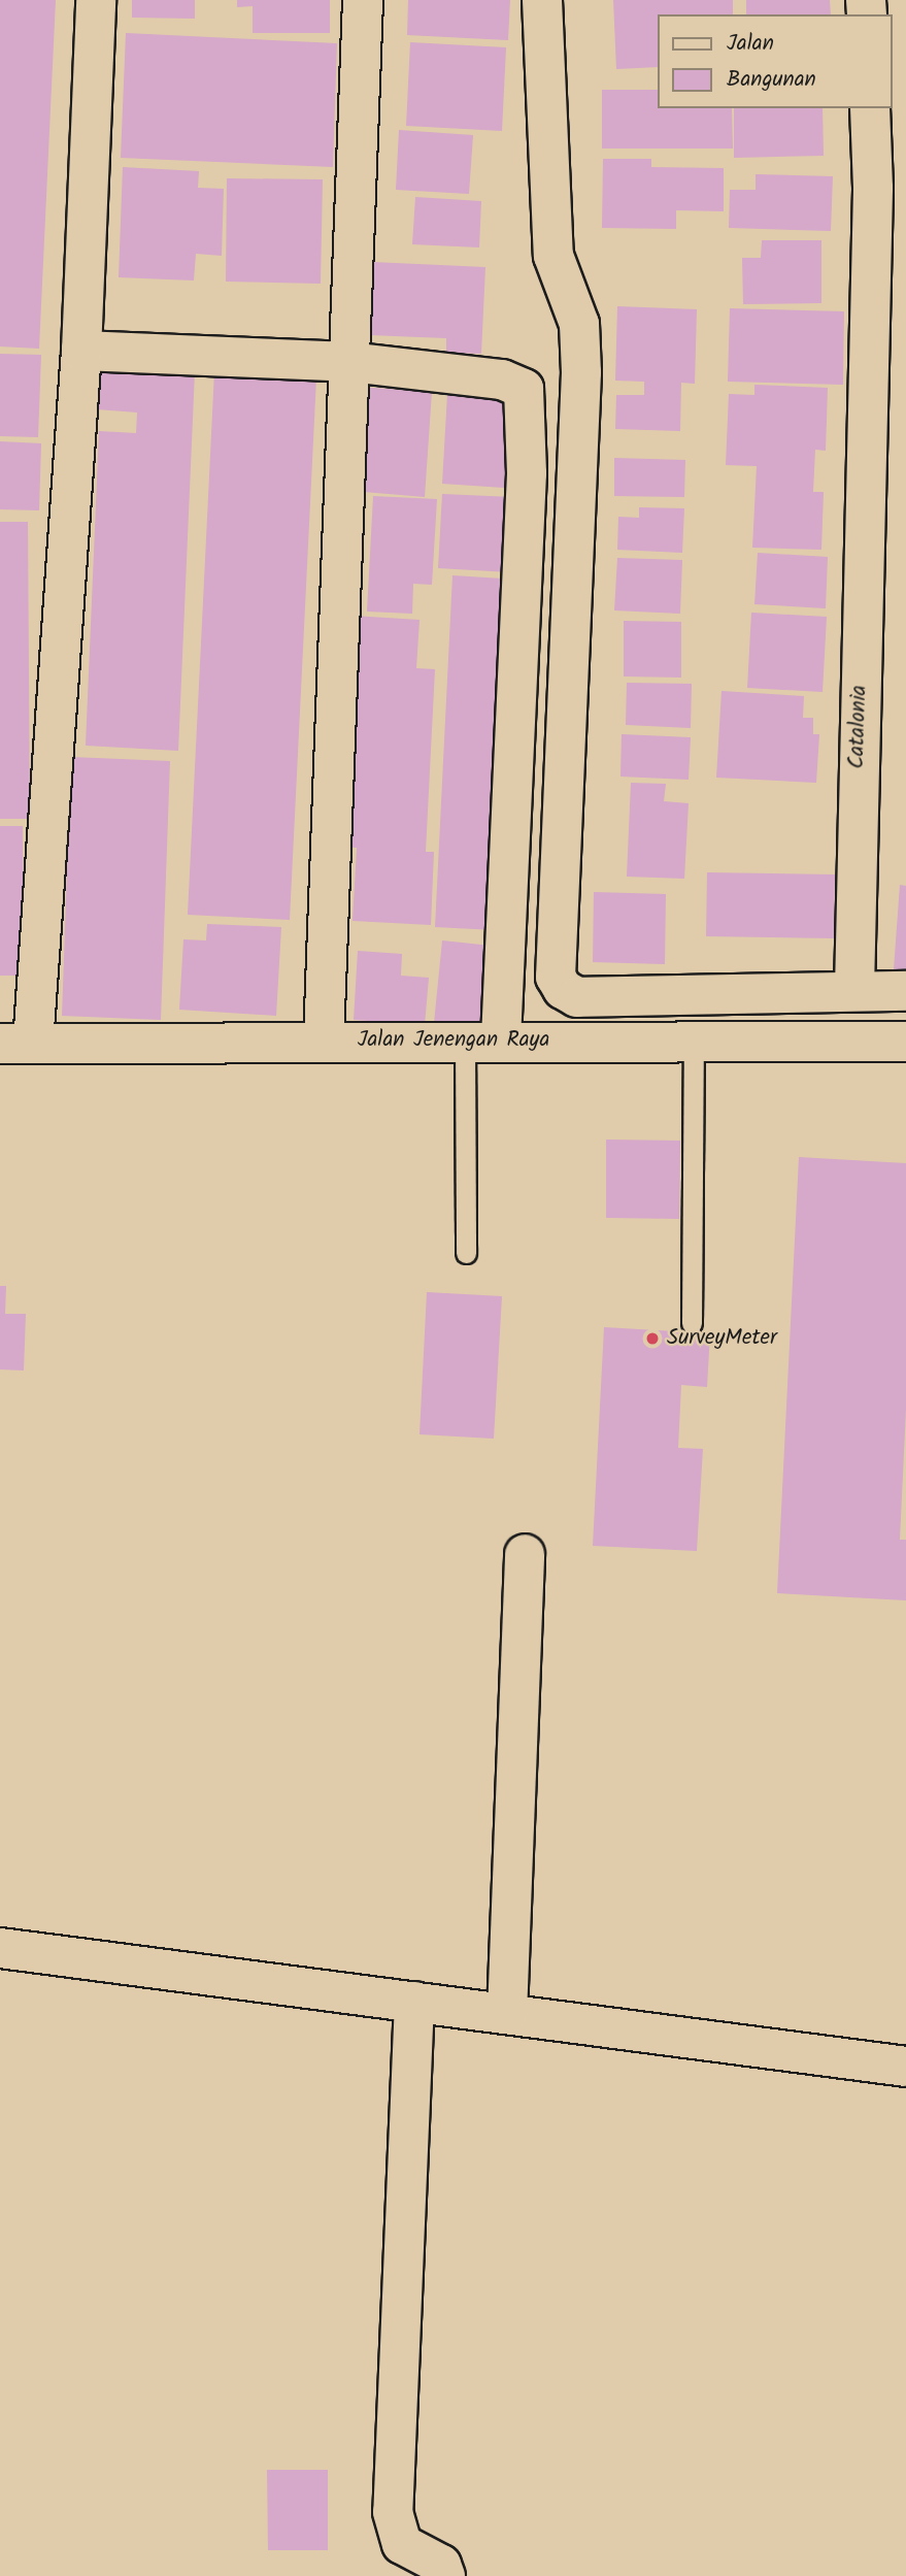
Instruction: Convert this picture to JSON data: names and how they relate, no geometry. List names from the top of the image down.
{
  "streets": {
    "street": ["Catalonia", "Jalan Jenengan Raya"]
  },
  "places": ["SurveyMeter"],
  "legend": ["Jalan", "Bangunan"]
}
